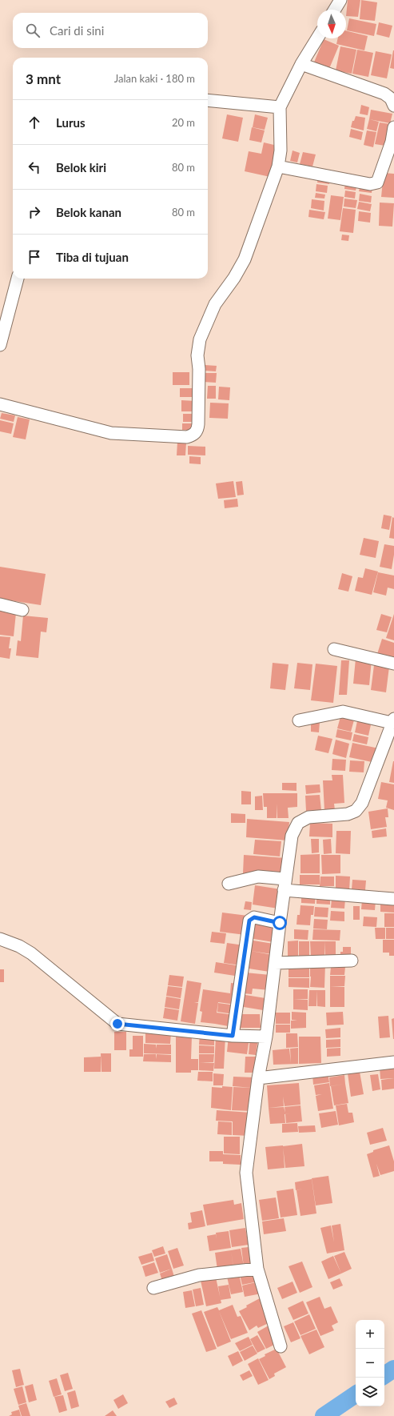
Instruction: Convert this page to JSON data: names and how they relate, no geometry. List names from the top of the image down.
{
  "north": "bottom",
  "page": {
    "search": "Cari di sini",
    "heading": ["3 mnt", "Jalan kaki · 180 m"],
    "list": [
      ["Lurus", "20 m"],
      ["Belok kiri", "80 m"],
      ["Belok kanan", "80 m"],
      "Tiba di tujuan"
    ],
    "map_buttons": ["+", "−"]
  }
}
